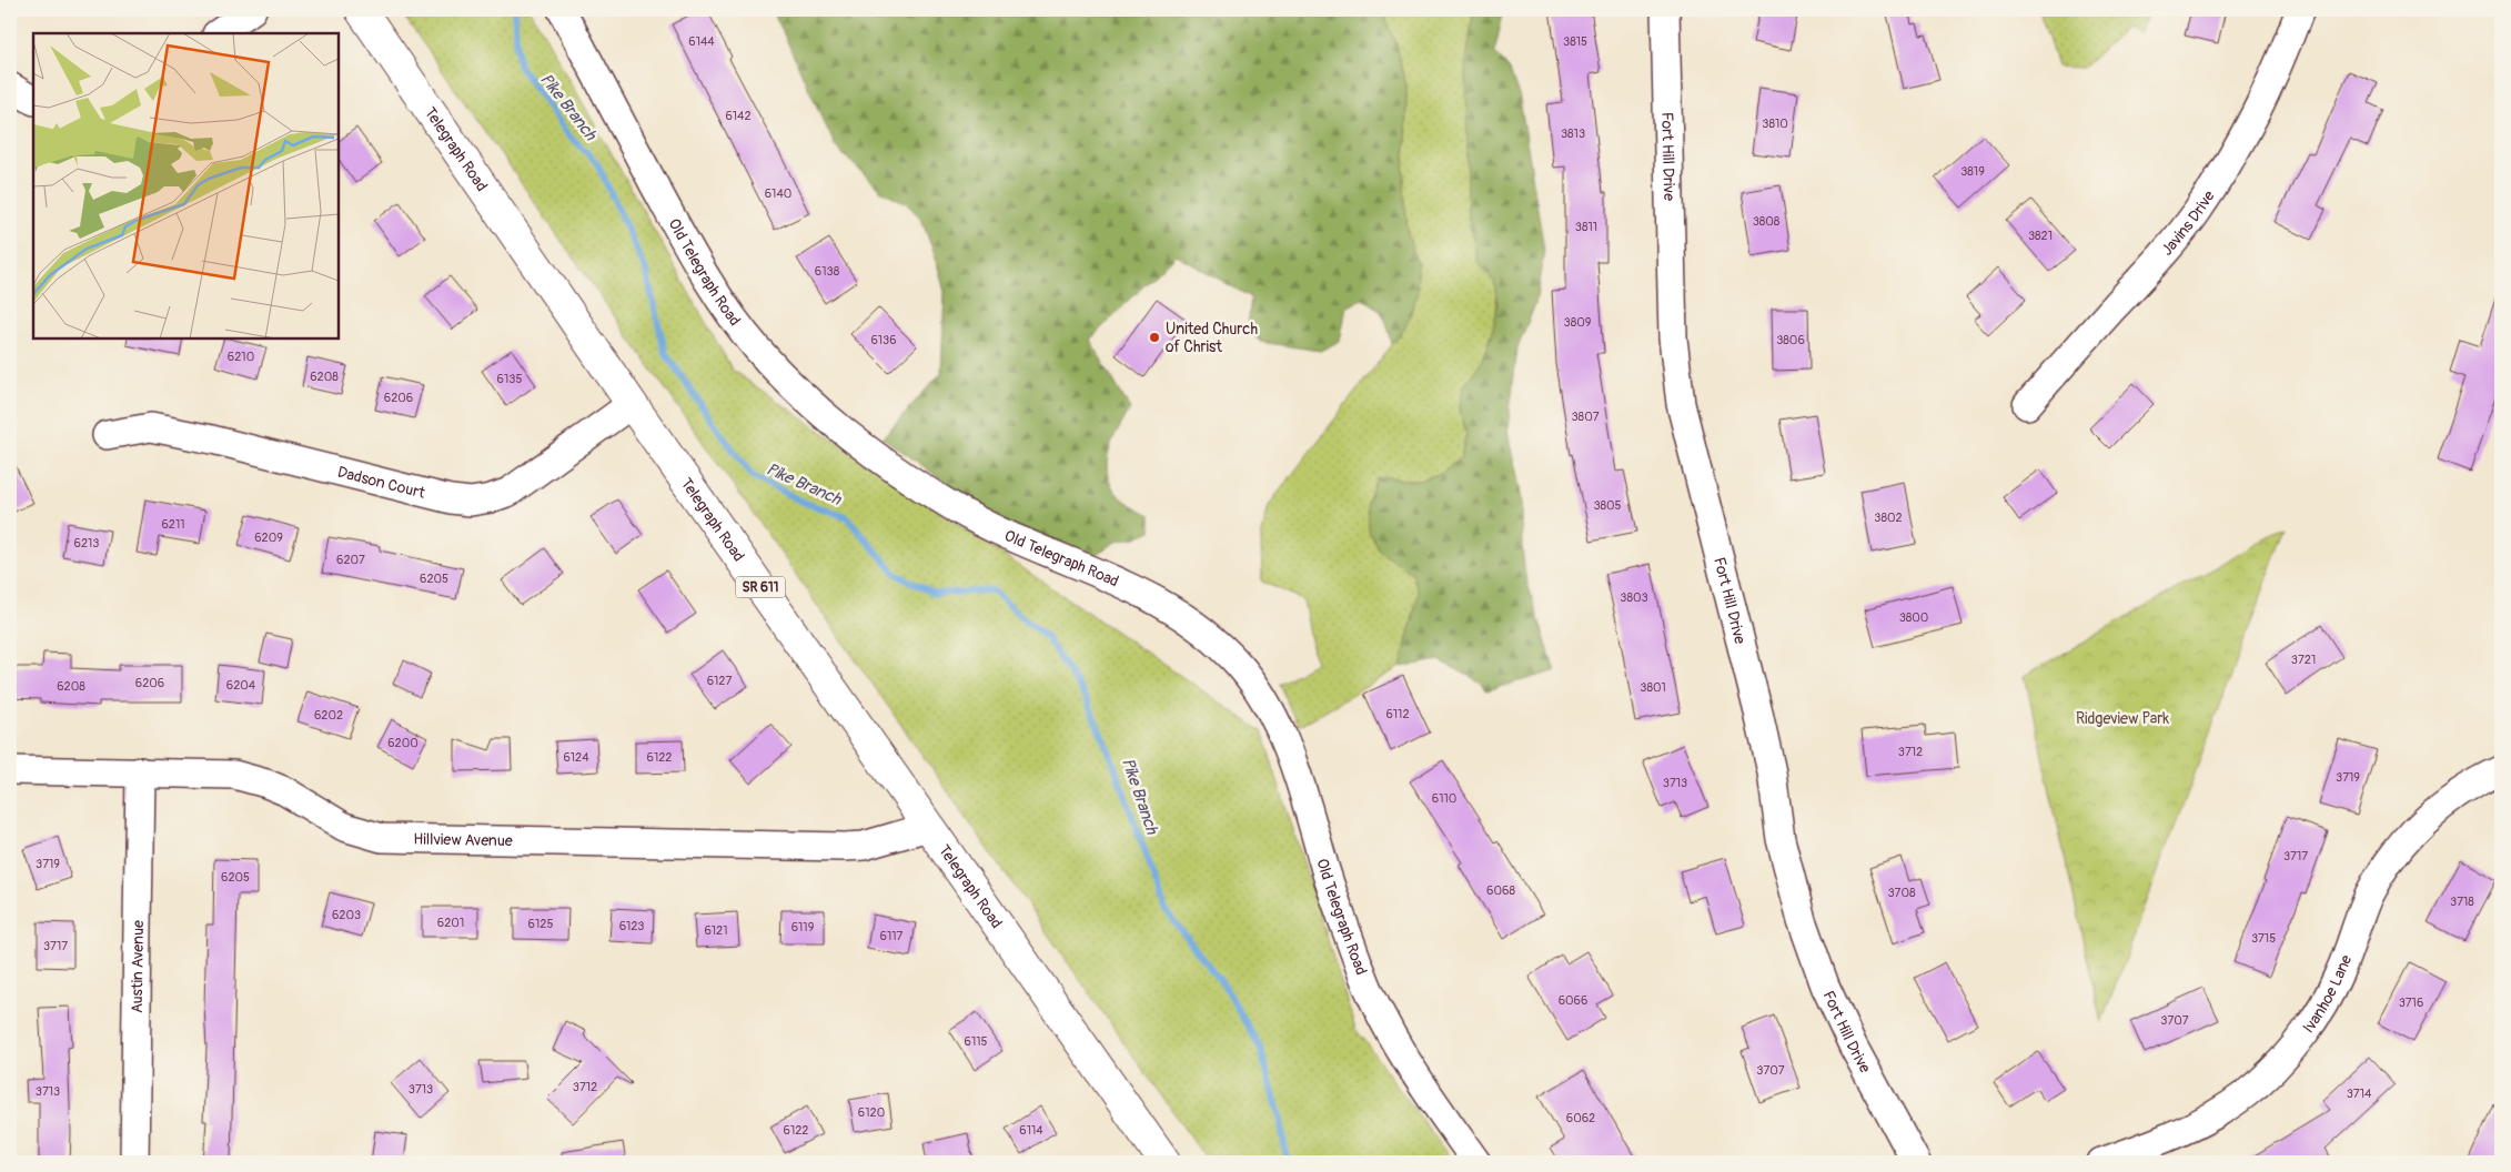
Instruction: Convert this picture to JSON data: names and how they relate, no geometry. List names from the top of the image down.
{
  "streets": {
    "main road": ["Telegraph Road", "SR 611"],
    "street": [
      "Fort Hill Drive",
      "Javins Drive",
      "Old Telegraph Road",
      "Dadson Court",
      "Hillview Avenue",
      "Austin Avenue",
      "Ivanhoe Lane"
    ]
  },
  "crossings": [
    ["Telegraph Road", "Dadson Court"],
    ["Telegraph Road", "Hillview Avenue"],
    ["Hillview Avenue", "Austin Avenue"]
  ],
  "water": ["Pike Branch"],
  "parks": ["Ridgeview Park"],
  "places": ["United Church of Christ"],
  "house_numbers": [
    "6144",
    "3815",
    "6142",
    "3810",
    "3813",
    "3819",
    "6140",
    "3808",
    "3811",
    "3821",
    "6138",
    "3809",
    "6136",
    "3806",
    "6210",
    "6208",
    "6135",
    "6206",
    "3807",
    "3805",
    "3802",
    "6211",
    "6209",
    "6213",
    "6207",
    "6205",
    "3803",
    "3800",
    "3721",
    "6127",
    "6206",
    "6204",
    "6208",
    "3801",
    "6112",
    "6202",
    "6200",
    "3712",
    "6124",
    "6122",
    "3719",
    "3713",
    "6110",
    "3717",
    "3719",
    "6205",
    "6068",
    "3708",
    "3718",
    "6203",
    "6201",
    "6125",
    "6123",
    "6119",
    "6121",
    "6117",
    "3715",
    "3717",
    "6066",
    "3716",
    "3707",
    "6115",
    "3707",
    "3712",
    "3713",
    "3713",
    "3714",
    "6120",
    "6062",
    "6122",
    "6114"
  ]
}
